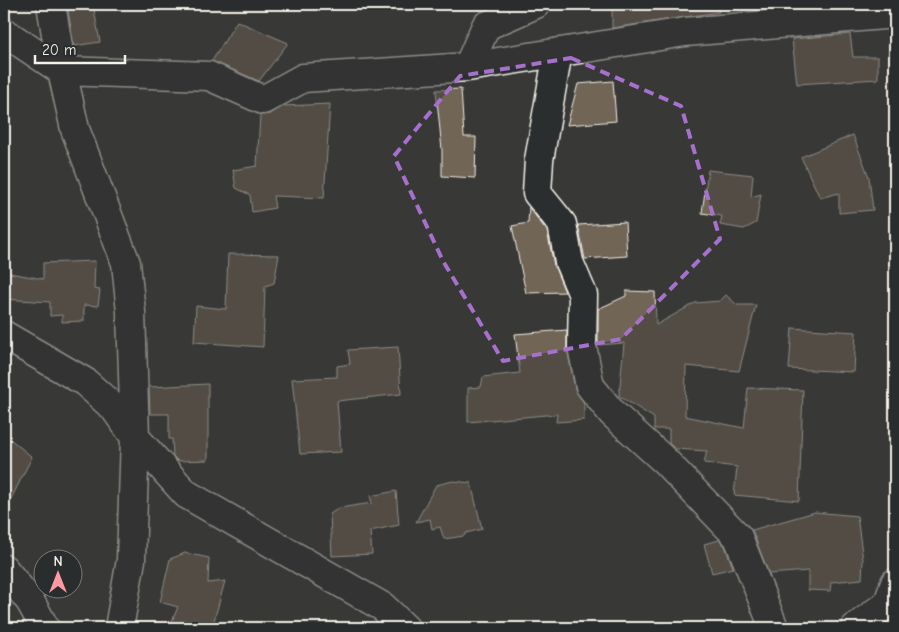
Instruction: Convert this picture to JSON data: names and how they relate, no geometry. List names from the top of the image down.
{
  "scale_bar": "20 m",
  "north": "top"
}
